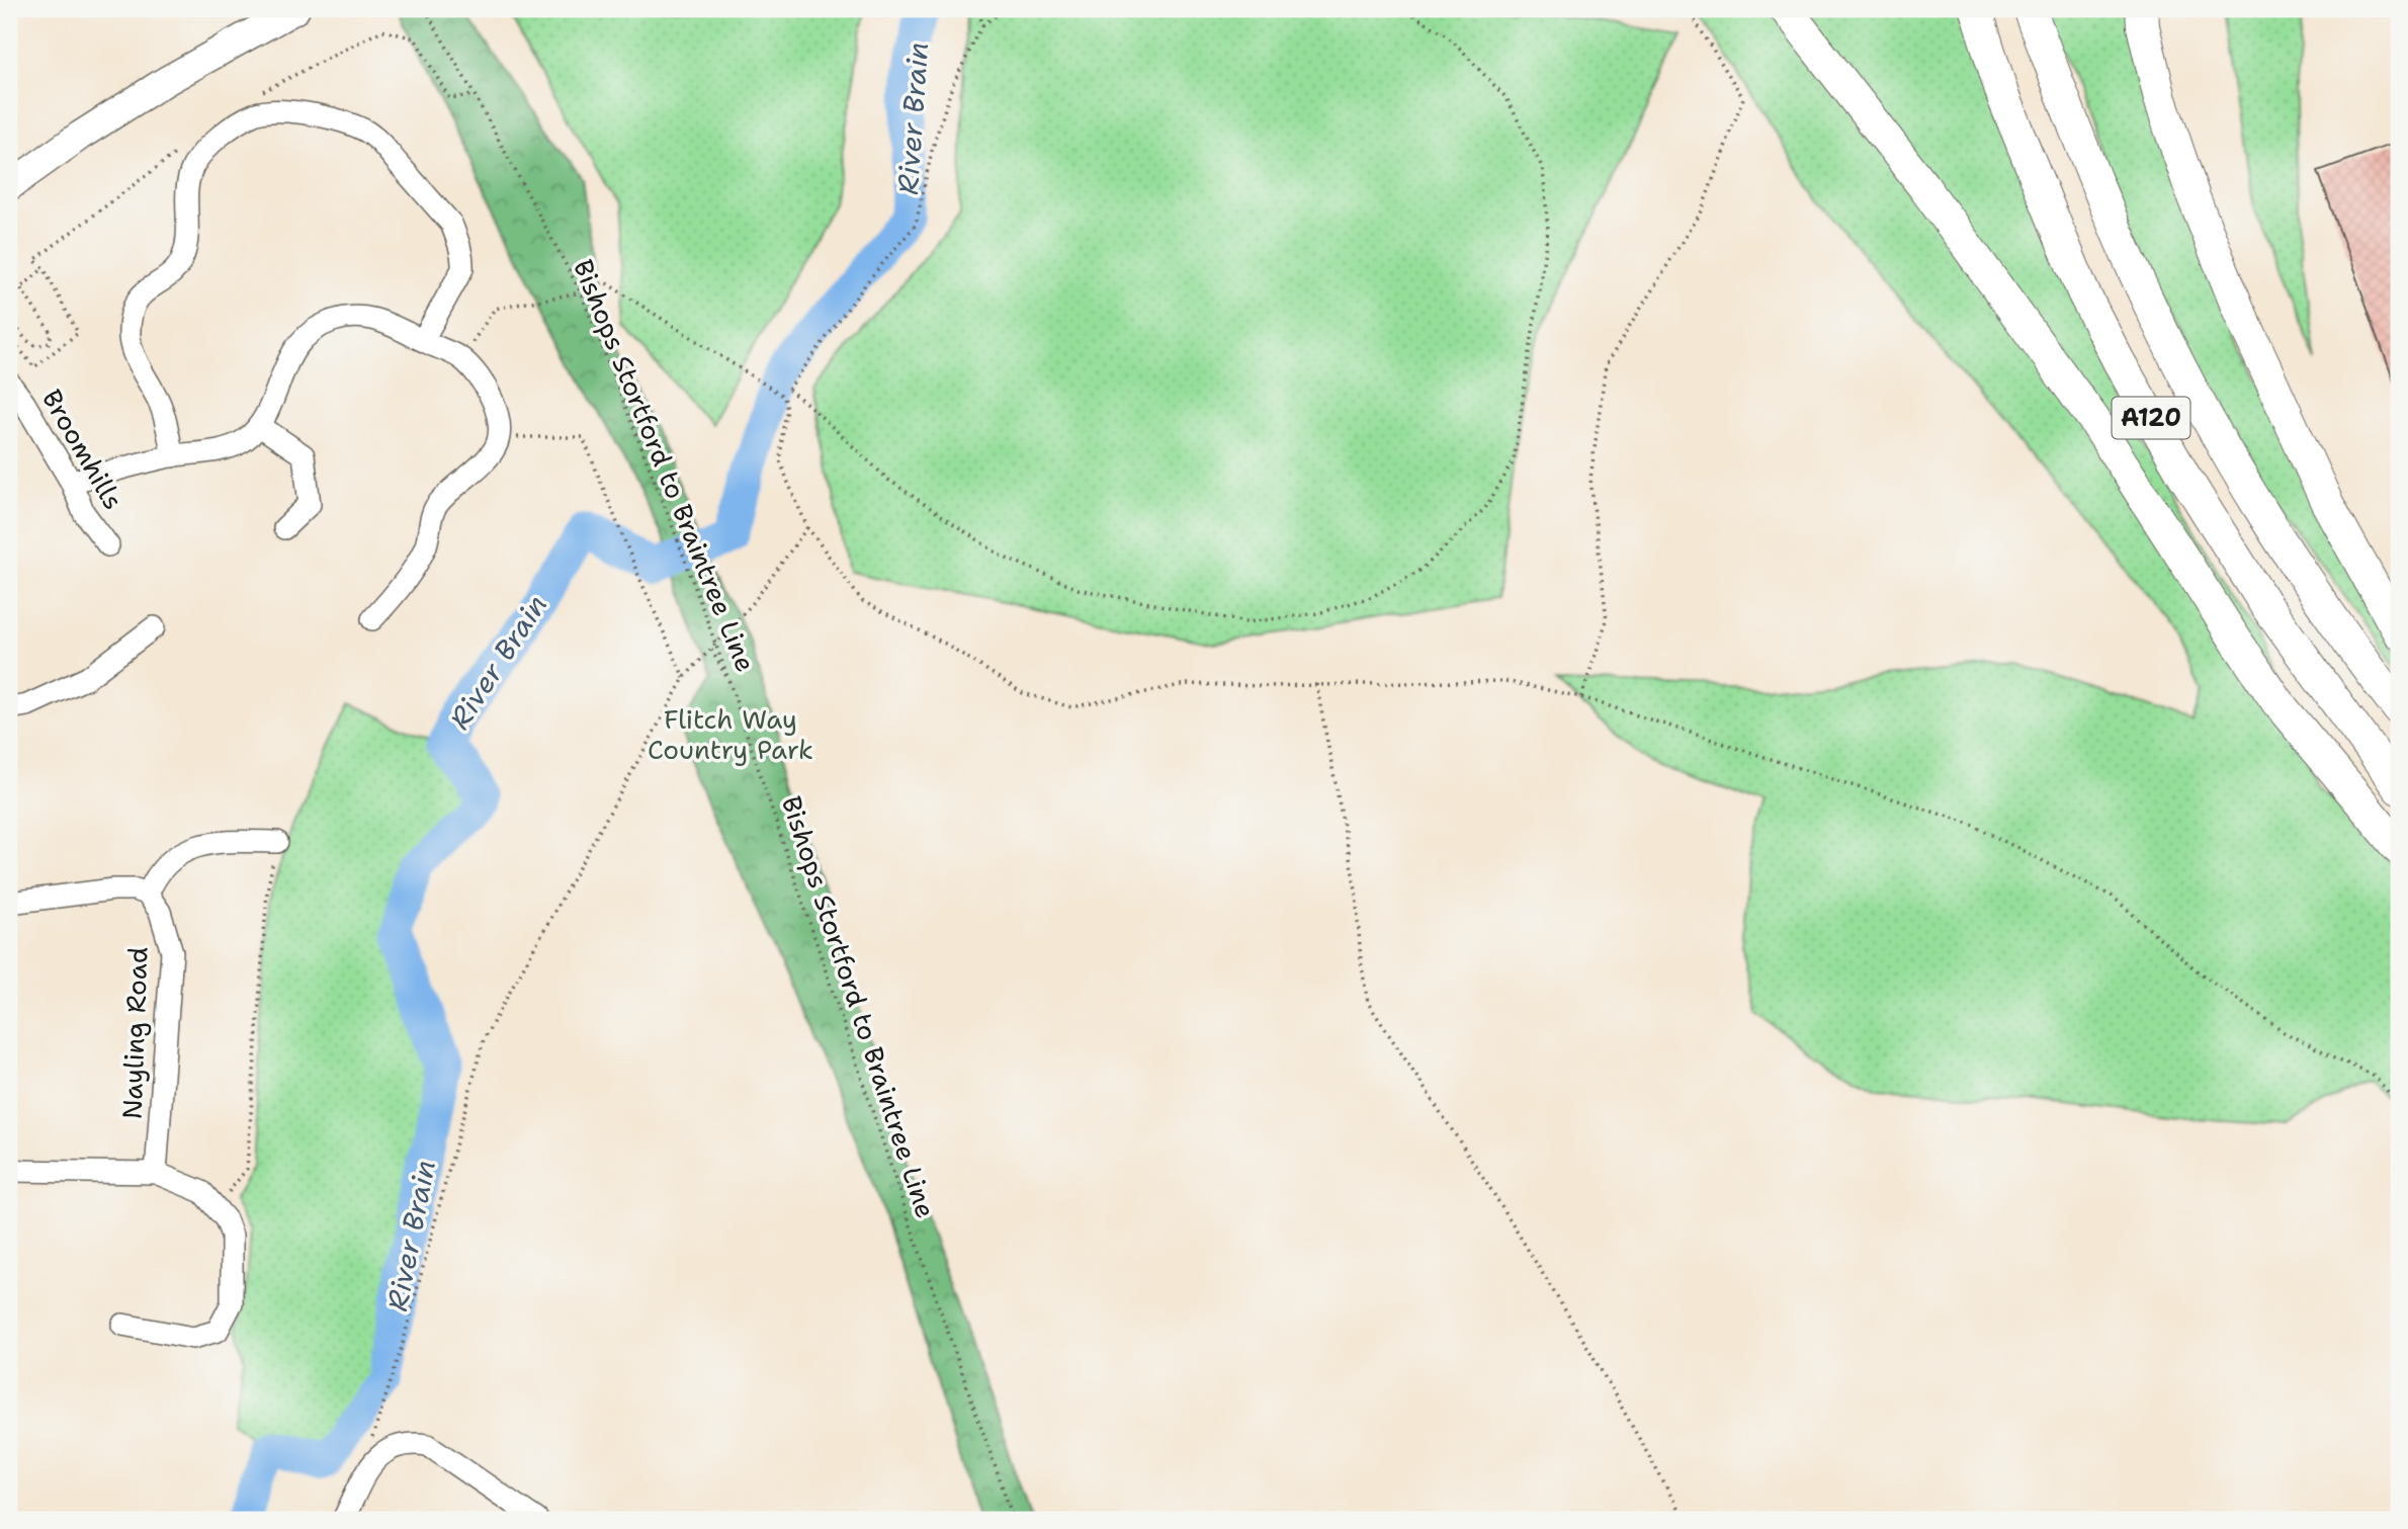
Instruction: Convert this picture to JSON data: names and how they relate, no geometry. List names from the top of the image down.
{
  "streets": {
    "highway": ["A120"],
    "street": ["Broomhills", "Nayling Road"],
    "path": ["Bishops Stortford to Braintree Line"]
  },
  "water": ["River Brain"],
  "parks": ["Flitch Way Country Park"]
}
